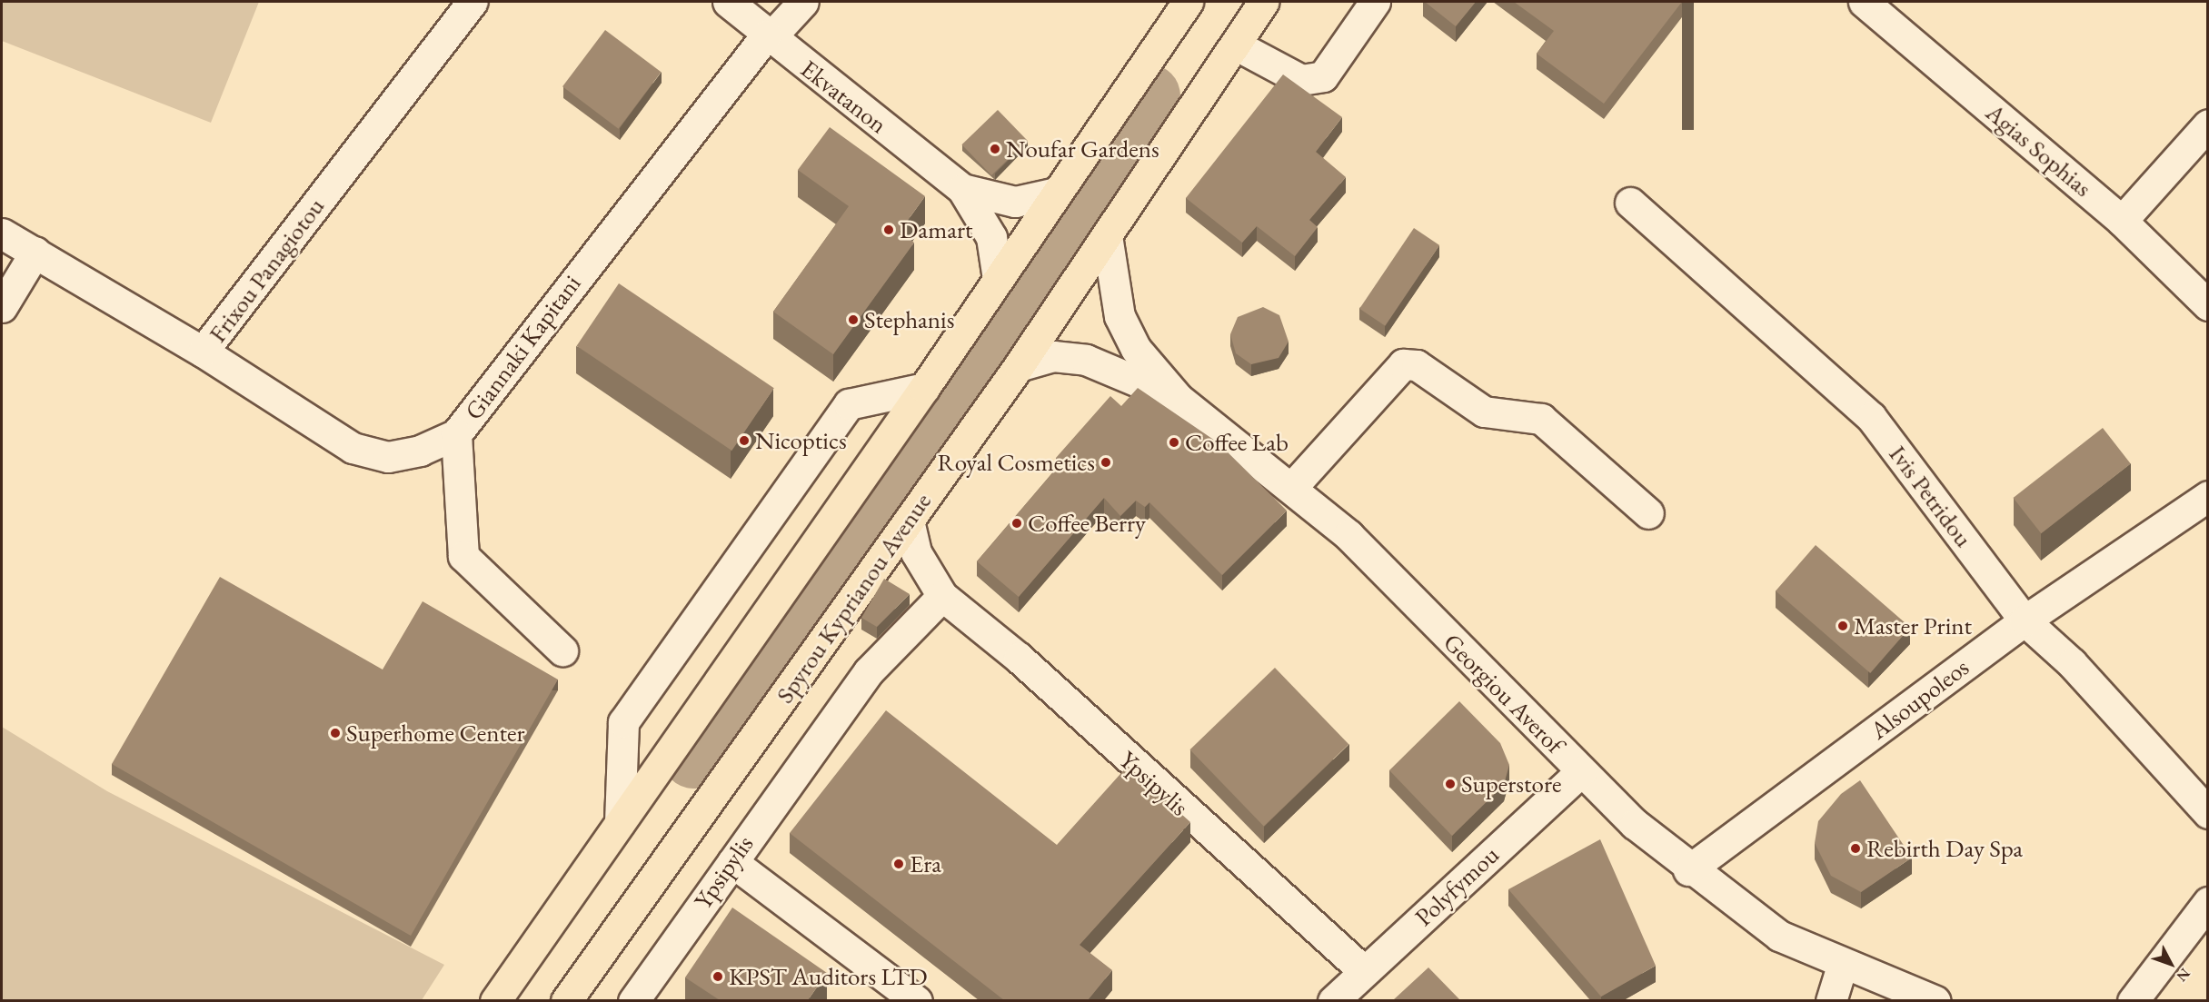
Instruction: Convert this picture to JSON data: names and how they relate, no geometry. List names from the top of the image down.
{
  "streets": {
    "main road": ["Spyrou Kyprianou Avenue"],
    "street": [
      "Ekvatanon",
      "Agias Sophias",
      "Frixou Panagiotou",
      "Giannaki Kapitani",
      "Ivis Petridou",
      "Georgiou Averof",
      "Alsoupoleos",
      "Ypsipylis",
      "Polyfymou"
    ]
  },
  "crossings": [
    ["Ekvatanon", "Giannaki Kapitani"],
    ["Frixou Panagiotou", "Giannaki Kapitani"],
    ["Ivis Petridou", "Alsoupoleos"],
    ["Spyrou Kyprianou Avenue", "Georgiou Averof"],
    ["Spyrou Kyprianou Avenue", "Ypsipylis"],
    ["Georgiou Averof", "Alsoupoleos"],
    ["Georgiou Averof", "Polyfymou"],
    ["Ypsipylis", "Polyfymou"]
  ],
  "places": [
    "Noufar Gardens",
    "Damart",
    "Stephanis",
    "Nicoptics",
    "Coffee Lab",
    "Royal Cosmetics",
    "Coffee Berry",
    "Master Print",
    "Superhome Center",
    "Superstore",
    "Rebirth Day Spa",
    "Era",
    "KPST Auditors LTD"
  ],
  "north": "bottom right"
}
